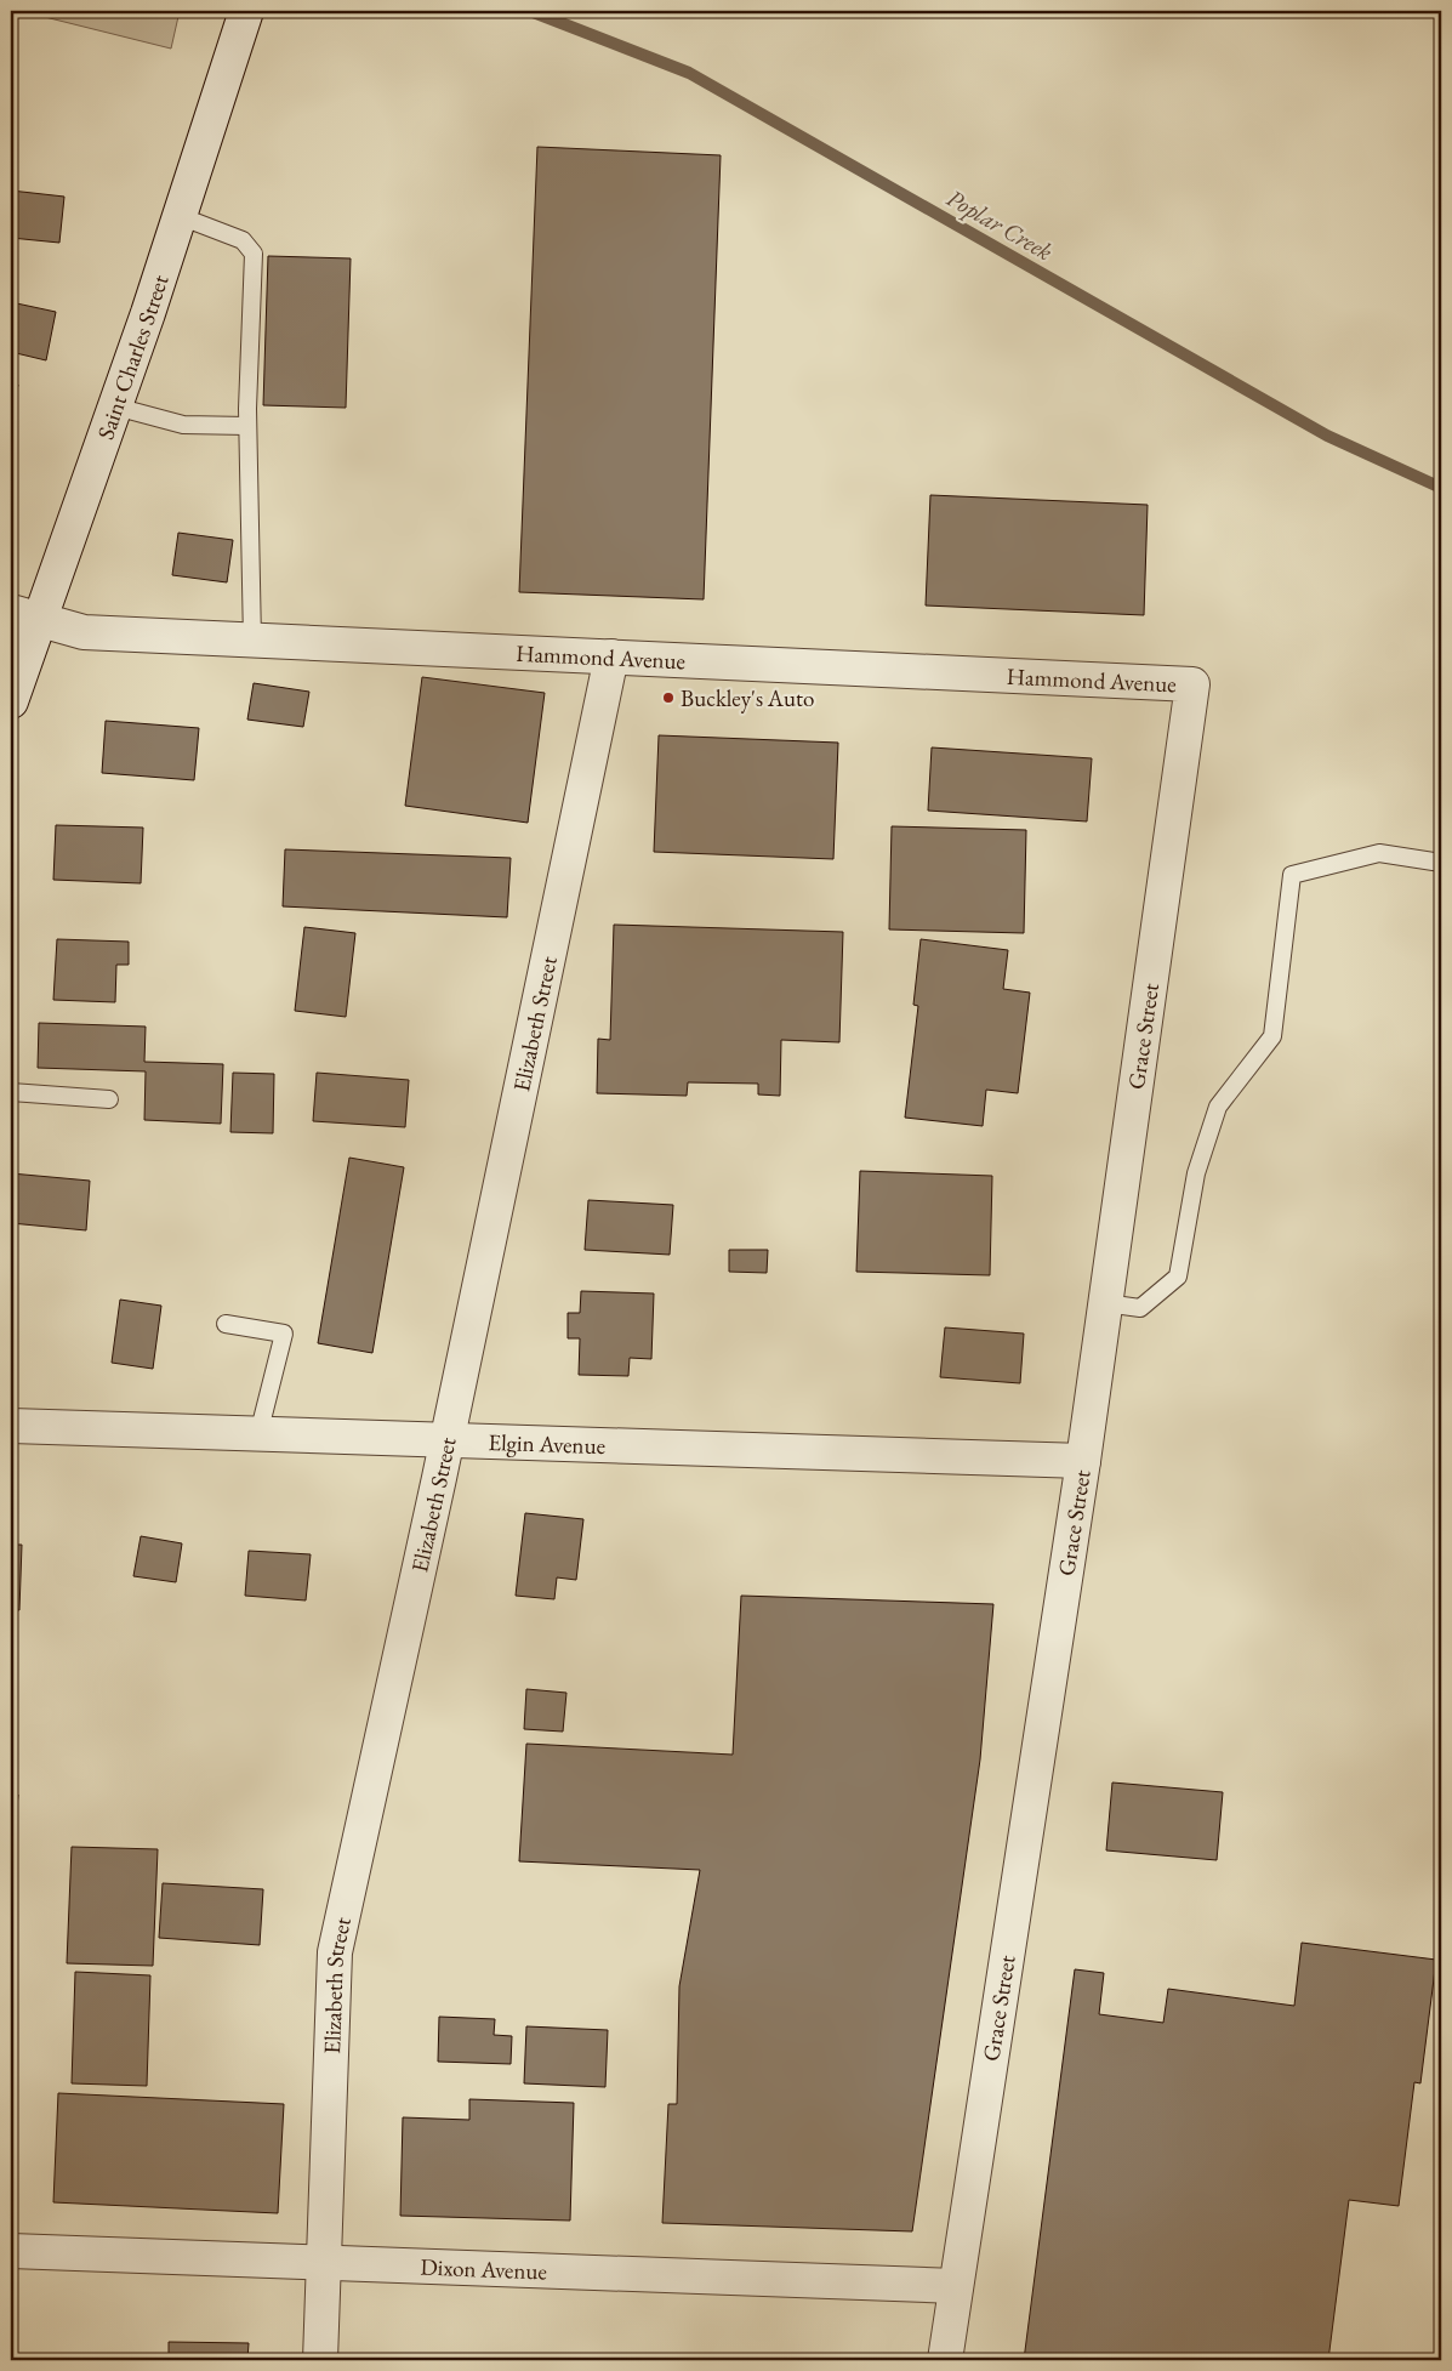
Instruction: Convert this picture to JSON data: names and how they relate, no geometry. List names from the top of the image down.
{
  "streets": {
    "street": [
      "Saint Charles Street",
      "Hammond Avenue",
      "Elizabeth Street",
      "Grace Street",
      "Elgin Avenue",
      "Dixon Avenue"
    ]
  },
  "crossings": [
    ["Saint Charles Street", "Hammond Avenue"],
    ["Hammond Avenue", "Elizabeth Street"],
    ["Hammond Avenue", "Grace Street"],
    ["Elizabeth Street", "Elgin Avenue"],
    ["Elizabeth Street", "Dixon Avenue"],
    ["Grace Street", "Elgin Avenue"],
    ["Grace Street", "Dixon Avenue"]
  ],
  "water": ["Poplar Creek"],
  "places": ["Buckley's Auto"]
}
